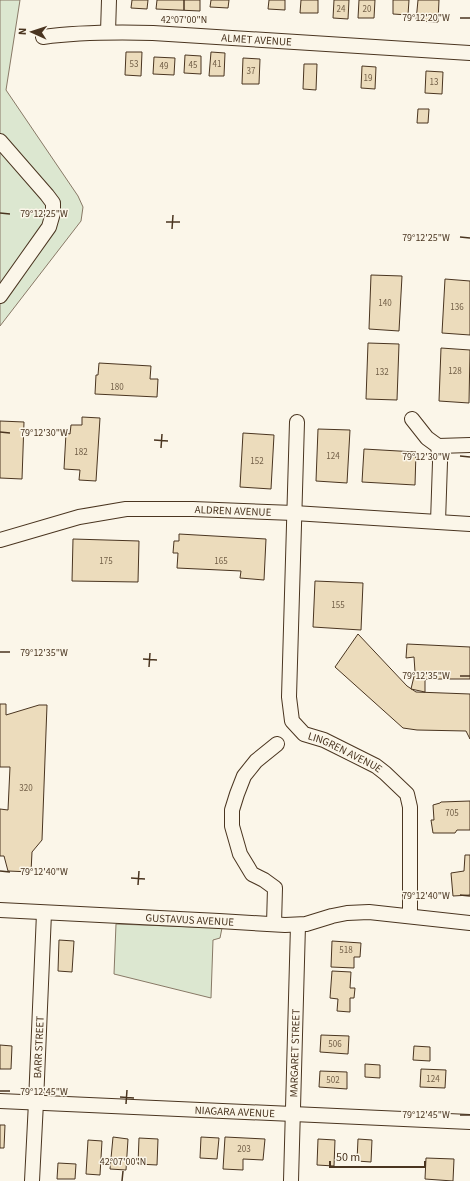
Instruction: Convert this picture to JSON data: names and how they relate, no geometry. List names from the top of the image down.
{
  "streets": {
    "street": [
      "ALMET AVENUE",
      "ALDREN AVENUE",
      "LINGREN AVENUE",
      "GUSTAVUS AVENUE",
      "BARR STREET",
      "MARGARET STREET",
      "NIAGARA AVENUE"
    ]
  },
  "crossings": [
    ["ALDREN AVENUE", "LINGREN AVENUE"],
    ["LINGREN AVENUE", "GUSTAVUS AVENUE"],
    ["GUSTAVUS AVENUE", "BARR STREET"],
    ["GUSTAVUS AVENUE", "MARGARET STREET"],
    ["BARR STREET", "NIAGARA AVENUE"],
    ["MARGARET STREET", "NIAGARA AVENUE"]
  ],
  "house_numbers": [
    "24",
    "20",
    "53",
    "41",
    "45",
    "49",
    "37",
    "19",
    "13",
    "140",
    "136",
    "128",
    "132",
    "180",
    "182",
    "124",
    "152",
    "175",
    "165",
    "155",
    "320",
    "705",
    "518",
    "506",
    "124",
    "502",
    "203"
  ],
  "scale_bar": "50 m",
  "north": "left",
  "coordinates": [
    "79°12'20\"W",
    "42°07'00\"N",
    "79°12'25\"W",
    "79°12'30\"W",
    "79°12'35\"W",
    "79°12'40\"W",
    "79°12'45\"W"
  ]
}
